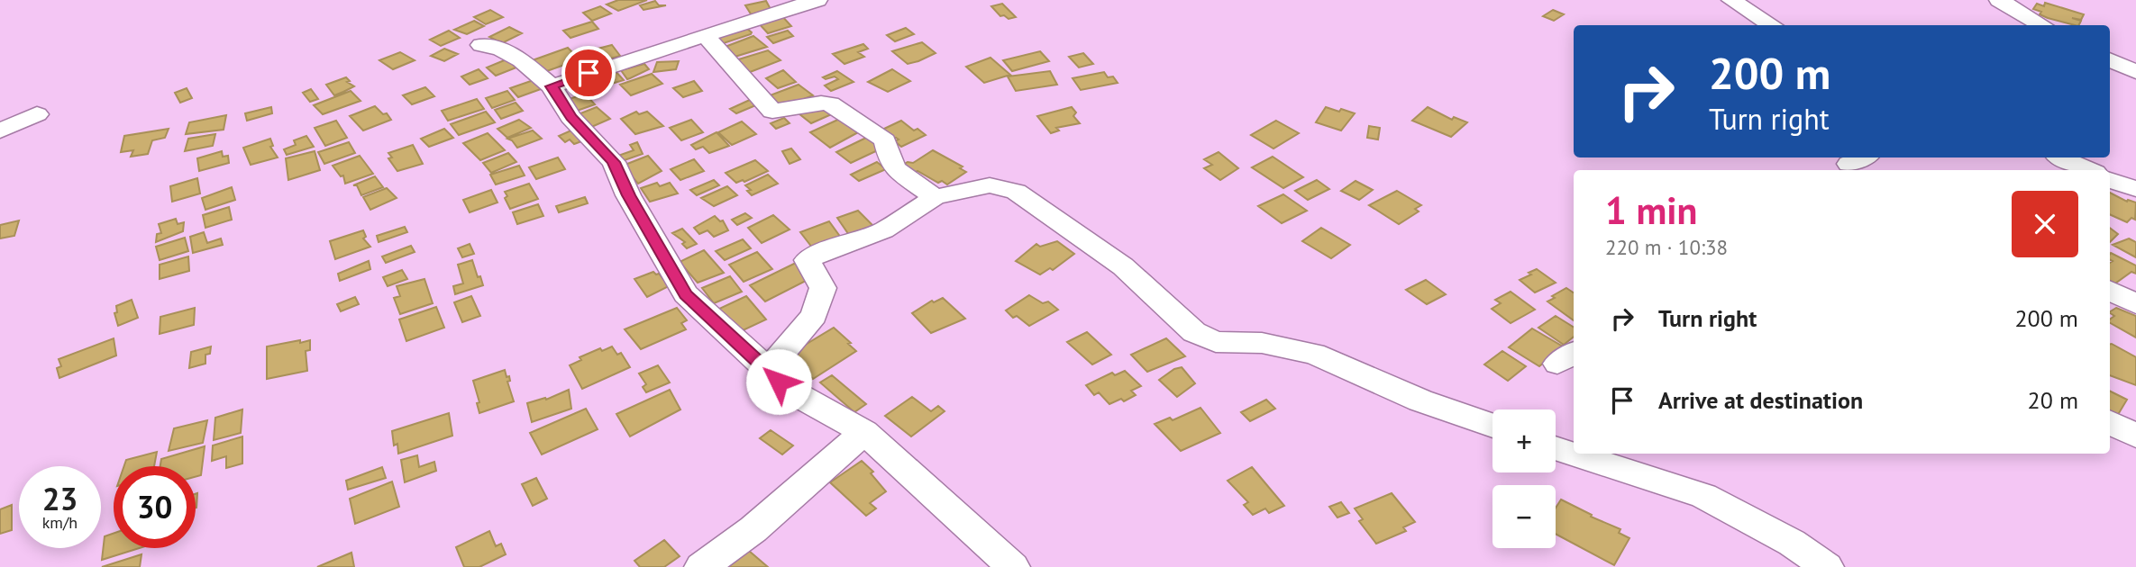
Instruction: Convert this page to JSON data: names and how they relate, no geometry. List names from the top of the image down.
{
  "page": {
    "turn": ["200 m", "Turn right"],
    "heading": ["1 min", "220 m · 10:38"],
    "list": [
      {
        "name": "Turn right",
        "value": "200 m"
      },
      {
        "name": "Arrive at destination",
        "value": "20 m"
      }
    ],
    "map_buttons": ["+", "−"],
    "speed": "23 km/h",
    "limit": "30"
  }
}
